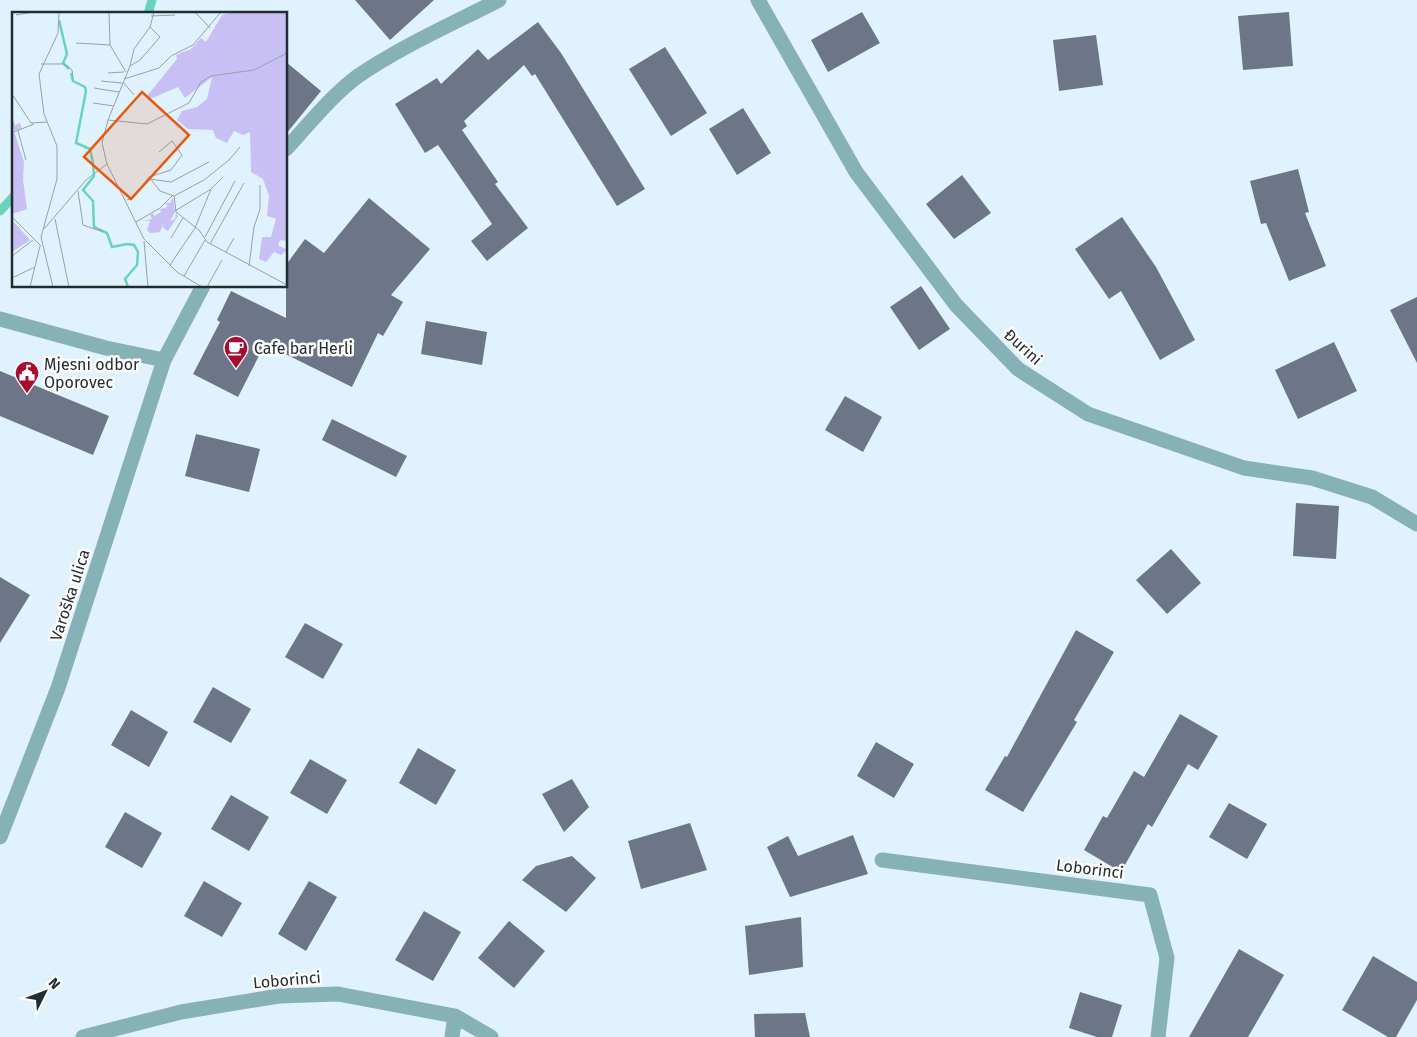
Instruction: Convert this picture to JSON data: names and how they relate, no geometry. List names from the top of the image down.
{
  "streets": {
    "street": ["Đurini", "Varoška ulica", "Loborinci"]
  },
  "places": {
    "cafe": ["Cafe bar Herli"],
    "public building": ["Mjesni odbor Oporovec"]
  },
  "north": "top right"
}
